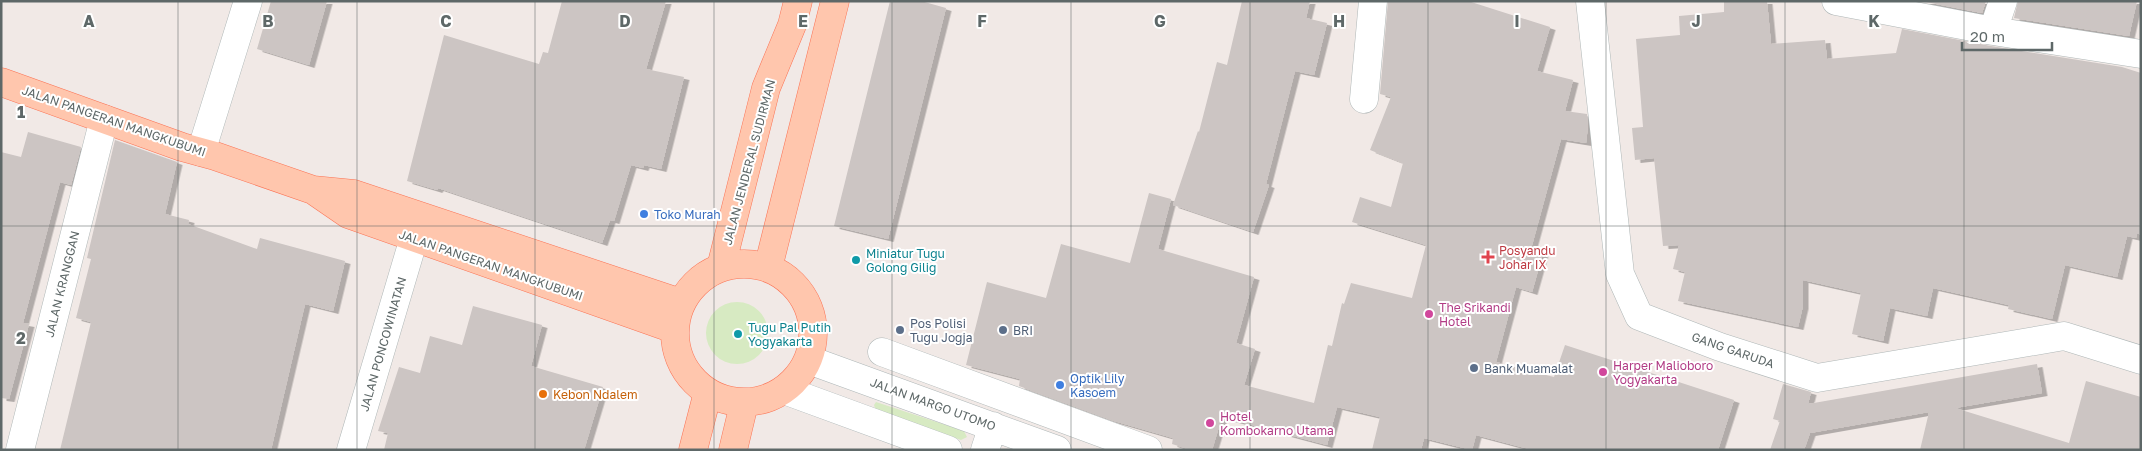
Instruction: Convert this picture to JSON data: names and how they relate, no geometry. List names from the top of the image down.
{
  "streets": {
    "main road": ["JALAN PANGERAN MANGKUBUMI", "JALAN JENDERAL SUDIRMAN"],
    "street": [
      "JALAN KRANGGAN",
      "JALAN PONCOWINATAN",
      "GANG GARUDA",
      "JALAN MARGO UTOMO"
    ]
  },
  "crossings": [
    ["JALAN PANGERAN MANGKUBUMI", "JALAN JENDERAL SUDIRMAN"],
    ["JALAN PANGERAN MANGKUBUMI", "JALAN KRANGGAN"],
    ["JALAN PANGERAN MANGKUBUMI", "JALAN PONCOWINATAN"],
    ["JALAN PANGERAN MANGKUBUMI", "JALAN MARGO UTOMO"],
    ["JALAN JENDERAL SUDIRMAN", "JALAN MARGO UTOMO"]
  ],
  "places": {
    "other": [
      "Toko Murah",
      "Miniatur Tugu Golong Gilig",
      "The Srikandi Hotel",
      "Pos Polisi Tugu Jogja",
      "BRI",
      "Tugu Pal Putih Yogyakarta",
      "Bank Muamalat",
      "Harper Malioboro Yogyakarta",
      "Optik Lily Kasoem",
      "Kebon Ndalem",
      "Hotel Kombokarno Utama"
    ],
    "health": ["Posyandu Johar IX"]
  },
  "scale_bar": "20 m",
  "grid": {
    "columns": [
      "A",
      "B",
      "C",
      "D",
      "E",
      "F",
      "G",
      "H",
      "I",
      "J",
      "K"
    ],
    "rows": ["1", "2"]
  }
}
